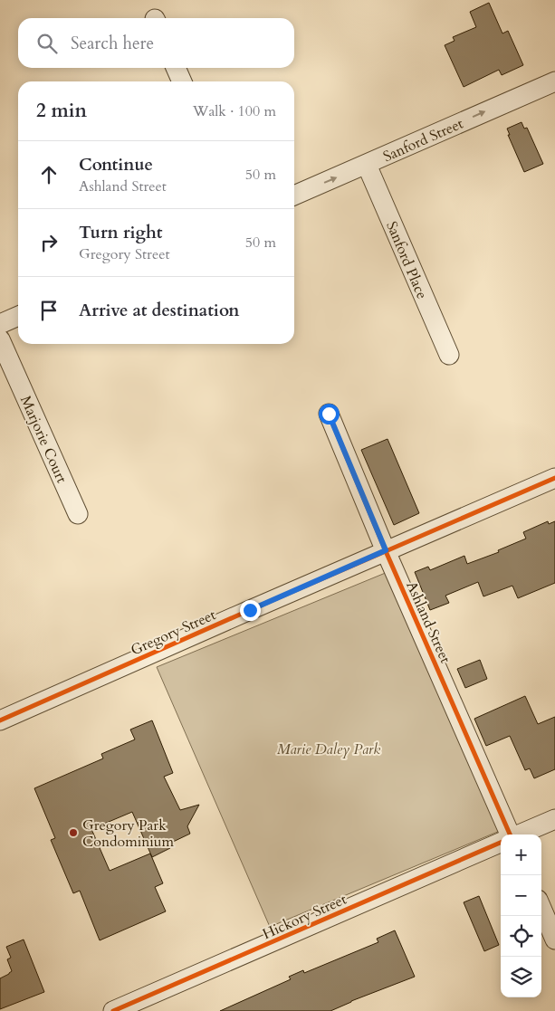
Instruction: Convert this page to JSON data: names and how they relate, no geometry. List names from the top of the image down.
{
  "streets": {
    "street": [
      "Sanford Street",
      "Sanford Place",
      "Marjorie Court",
      "Ashland Street",
      "Gregory Street",
      "Hickory Street"
    ]
  },
  "crossings": [
    ["Sanford Street", "Sanford Place"],
    ["Ashland Street", "Gregory Street"]
  ],
  "one_way": ["Sanford Street"],
  "parks": ["Marie Daley Park"],
  "places": ["Gregory Park Condominium"],
  "page": {
    "search": "Search here",
    "heading": ["2 min", "Walk · 100 m"],
    "list": [
      ["Continue", "Ashland Street", "50 m"],
      ["Turn right", "Gregory Street", "50 m"],
      "Arrive at destination"
    ],
    "map_buttons": ["+", "−"]
  }
}
